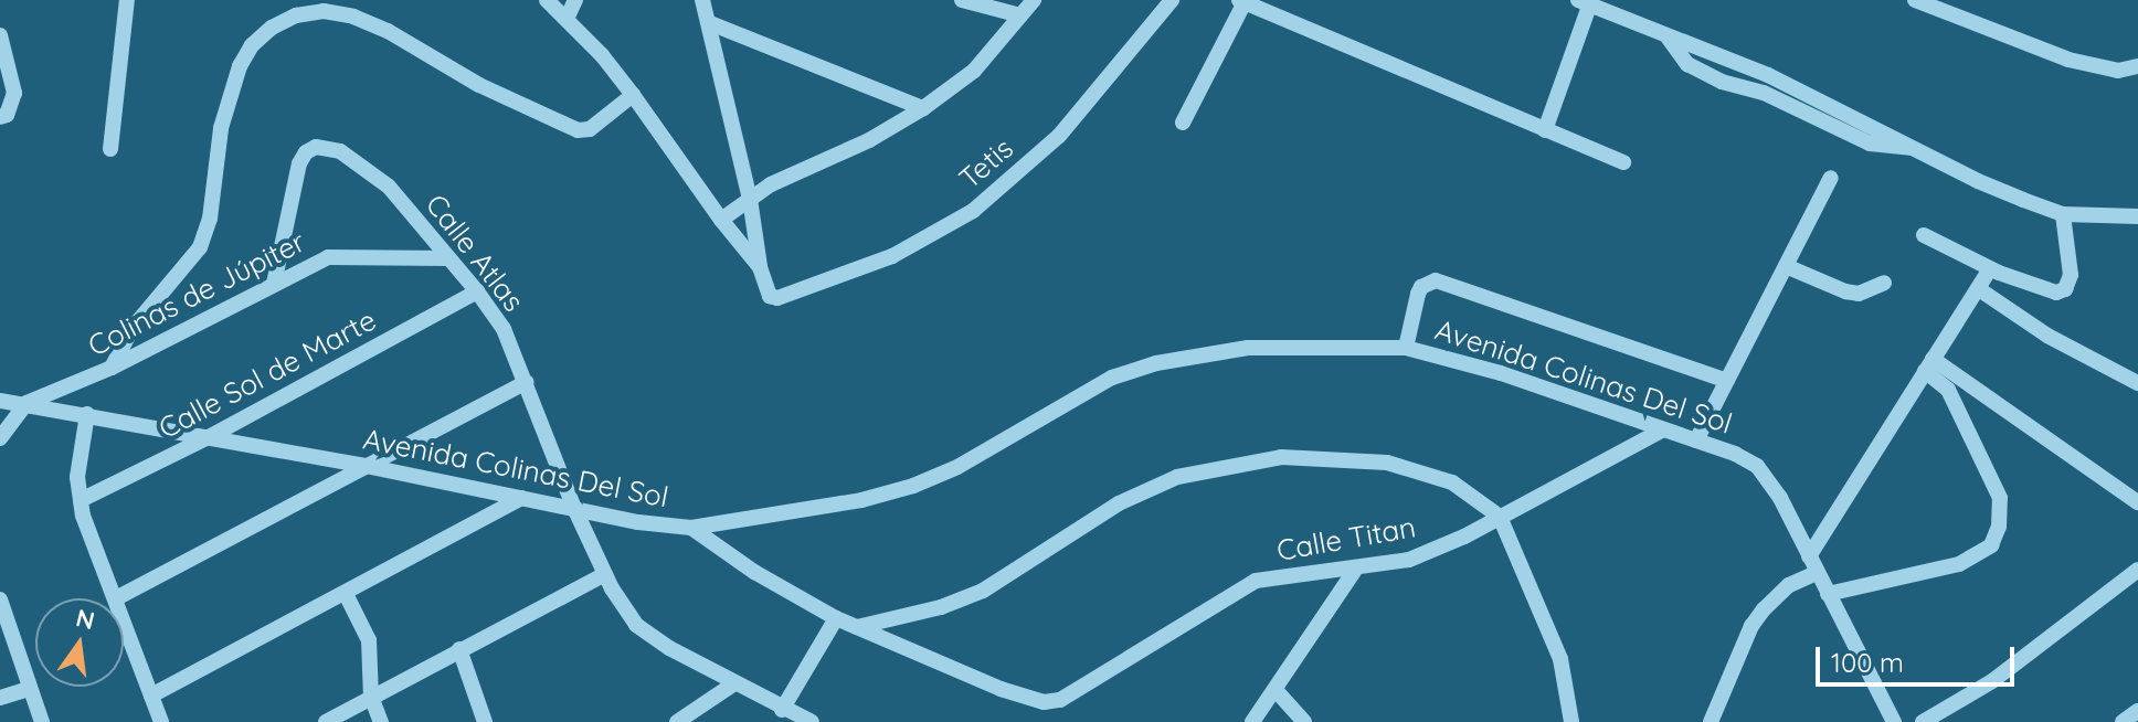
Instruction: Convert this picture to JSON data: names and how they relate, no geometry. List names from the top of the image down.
{
  "streets": {
    "street": [
      "Tetis",
      "Calle Atlas",
      "Colinas de Júpiter",
      "Calle Sol de Marte",
      "Avenida Colinas Del Sol",
      "Calle Titan"
    ]
  },
  "crossings": [
    ["Calle Atlas", "Colinas de Júpiter"],
    ["Calle Atlas", "Calle Sol de Marte"],
    ["Calle Atlas", "Avenida Colinas Del Sol"],
    ["Colinas de Júpiter", "Avenida Colinas Del Sol"],
    ["Calle Sol de Marte", "Avenida Colinas Del Sol"],
    ["Avenida Colinas Del Sol", "Calle Titan"]
  ],
  "scale_bar": "100 m",
  "north": "top"
}
